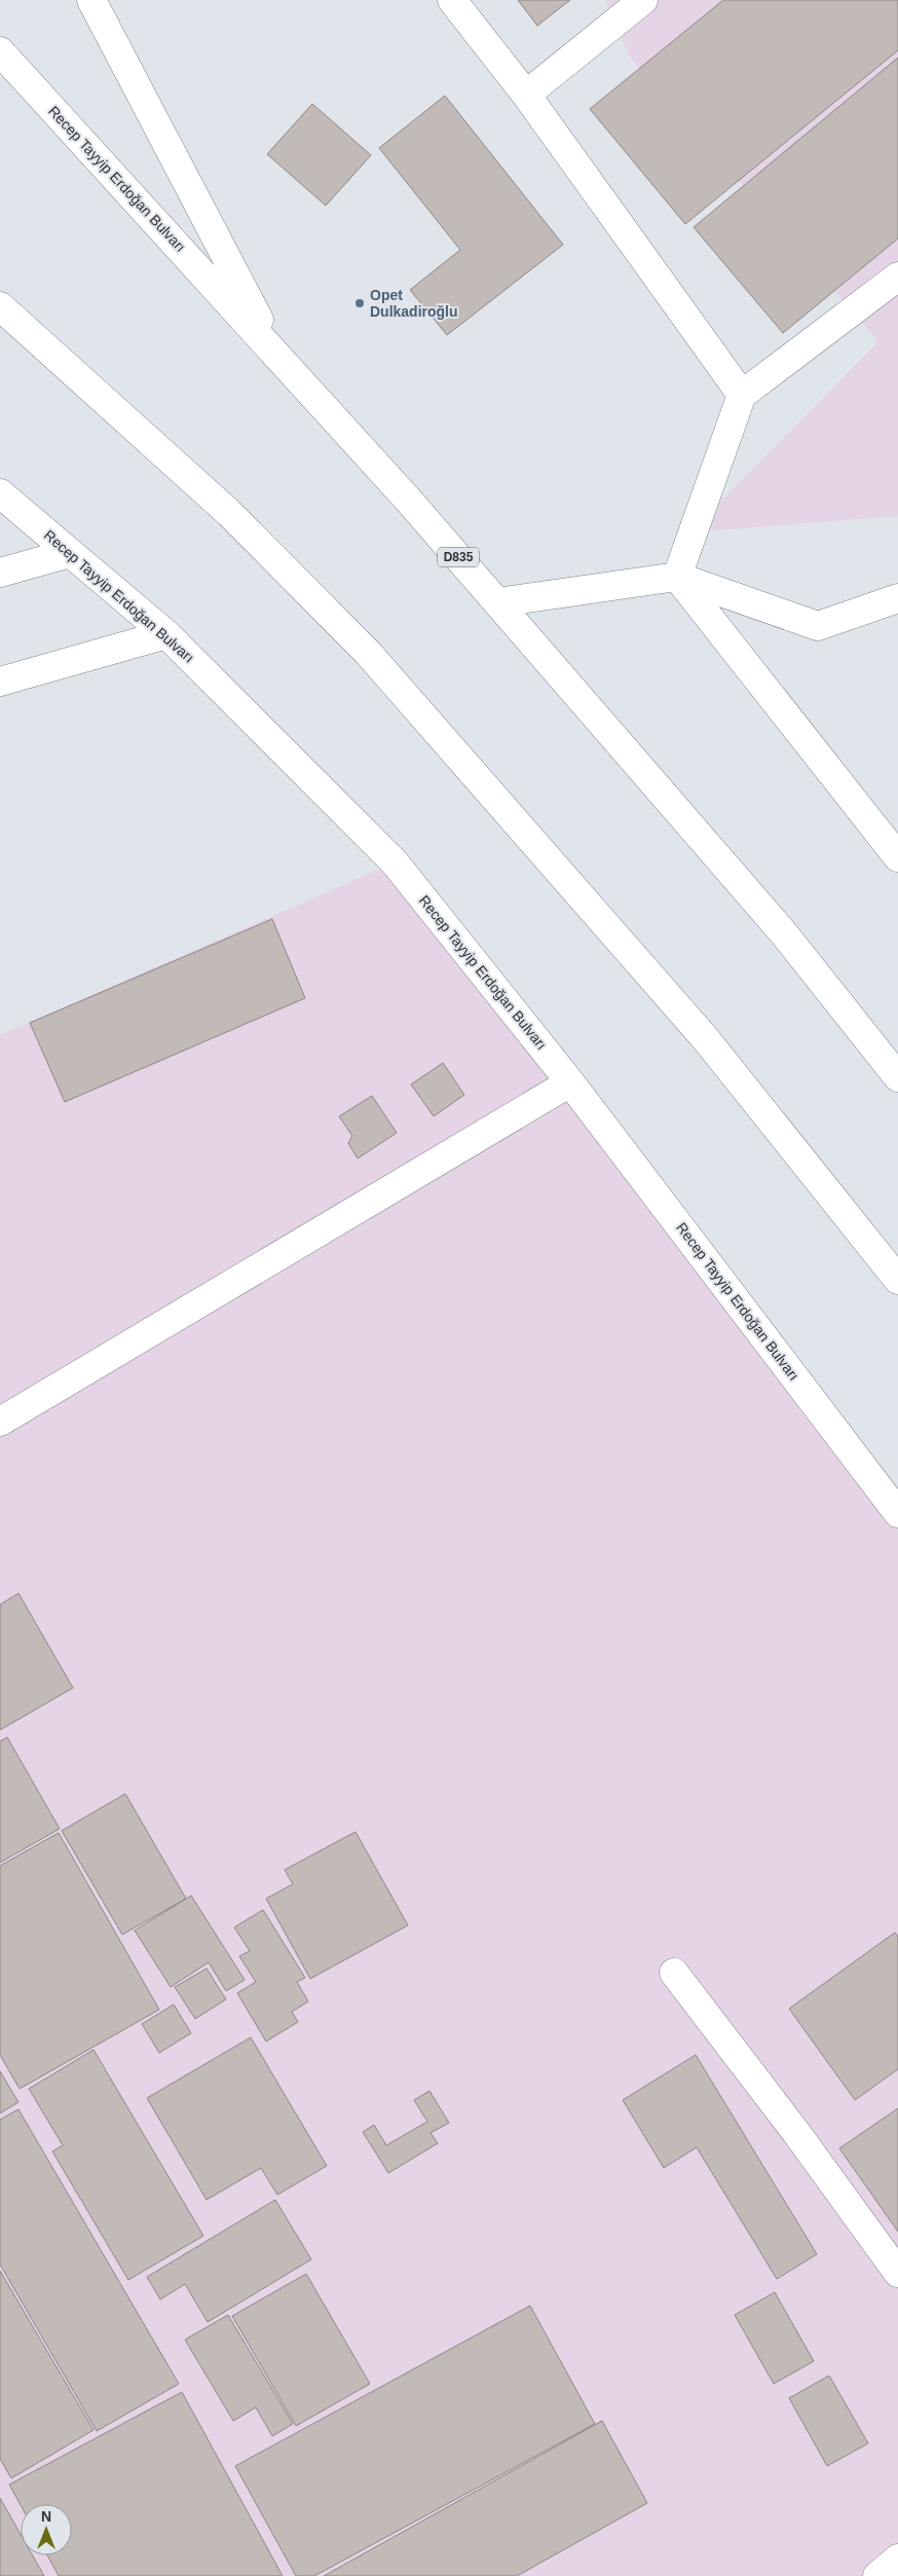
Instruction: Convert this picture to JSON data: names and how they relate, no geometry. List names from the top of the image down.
{
  "streets": {
    "main road": ["Recep Tayyip Erdoğan Bulvarı", "D835"]
  },
  "places": ["Opet Dulkadiroğlu"],
  "north": "top"
}
